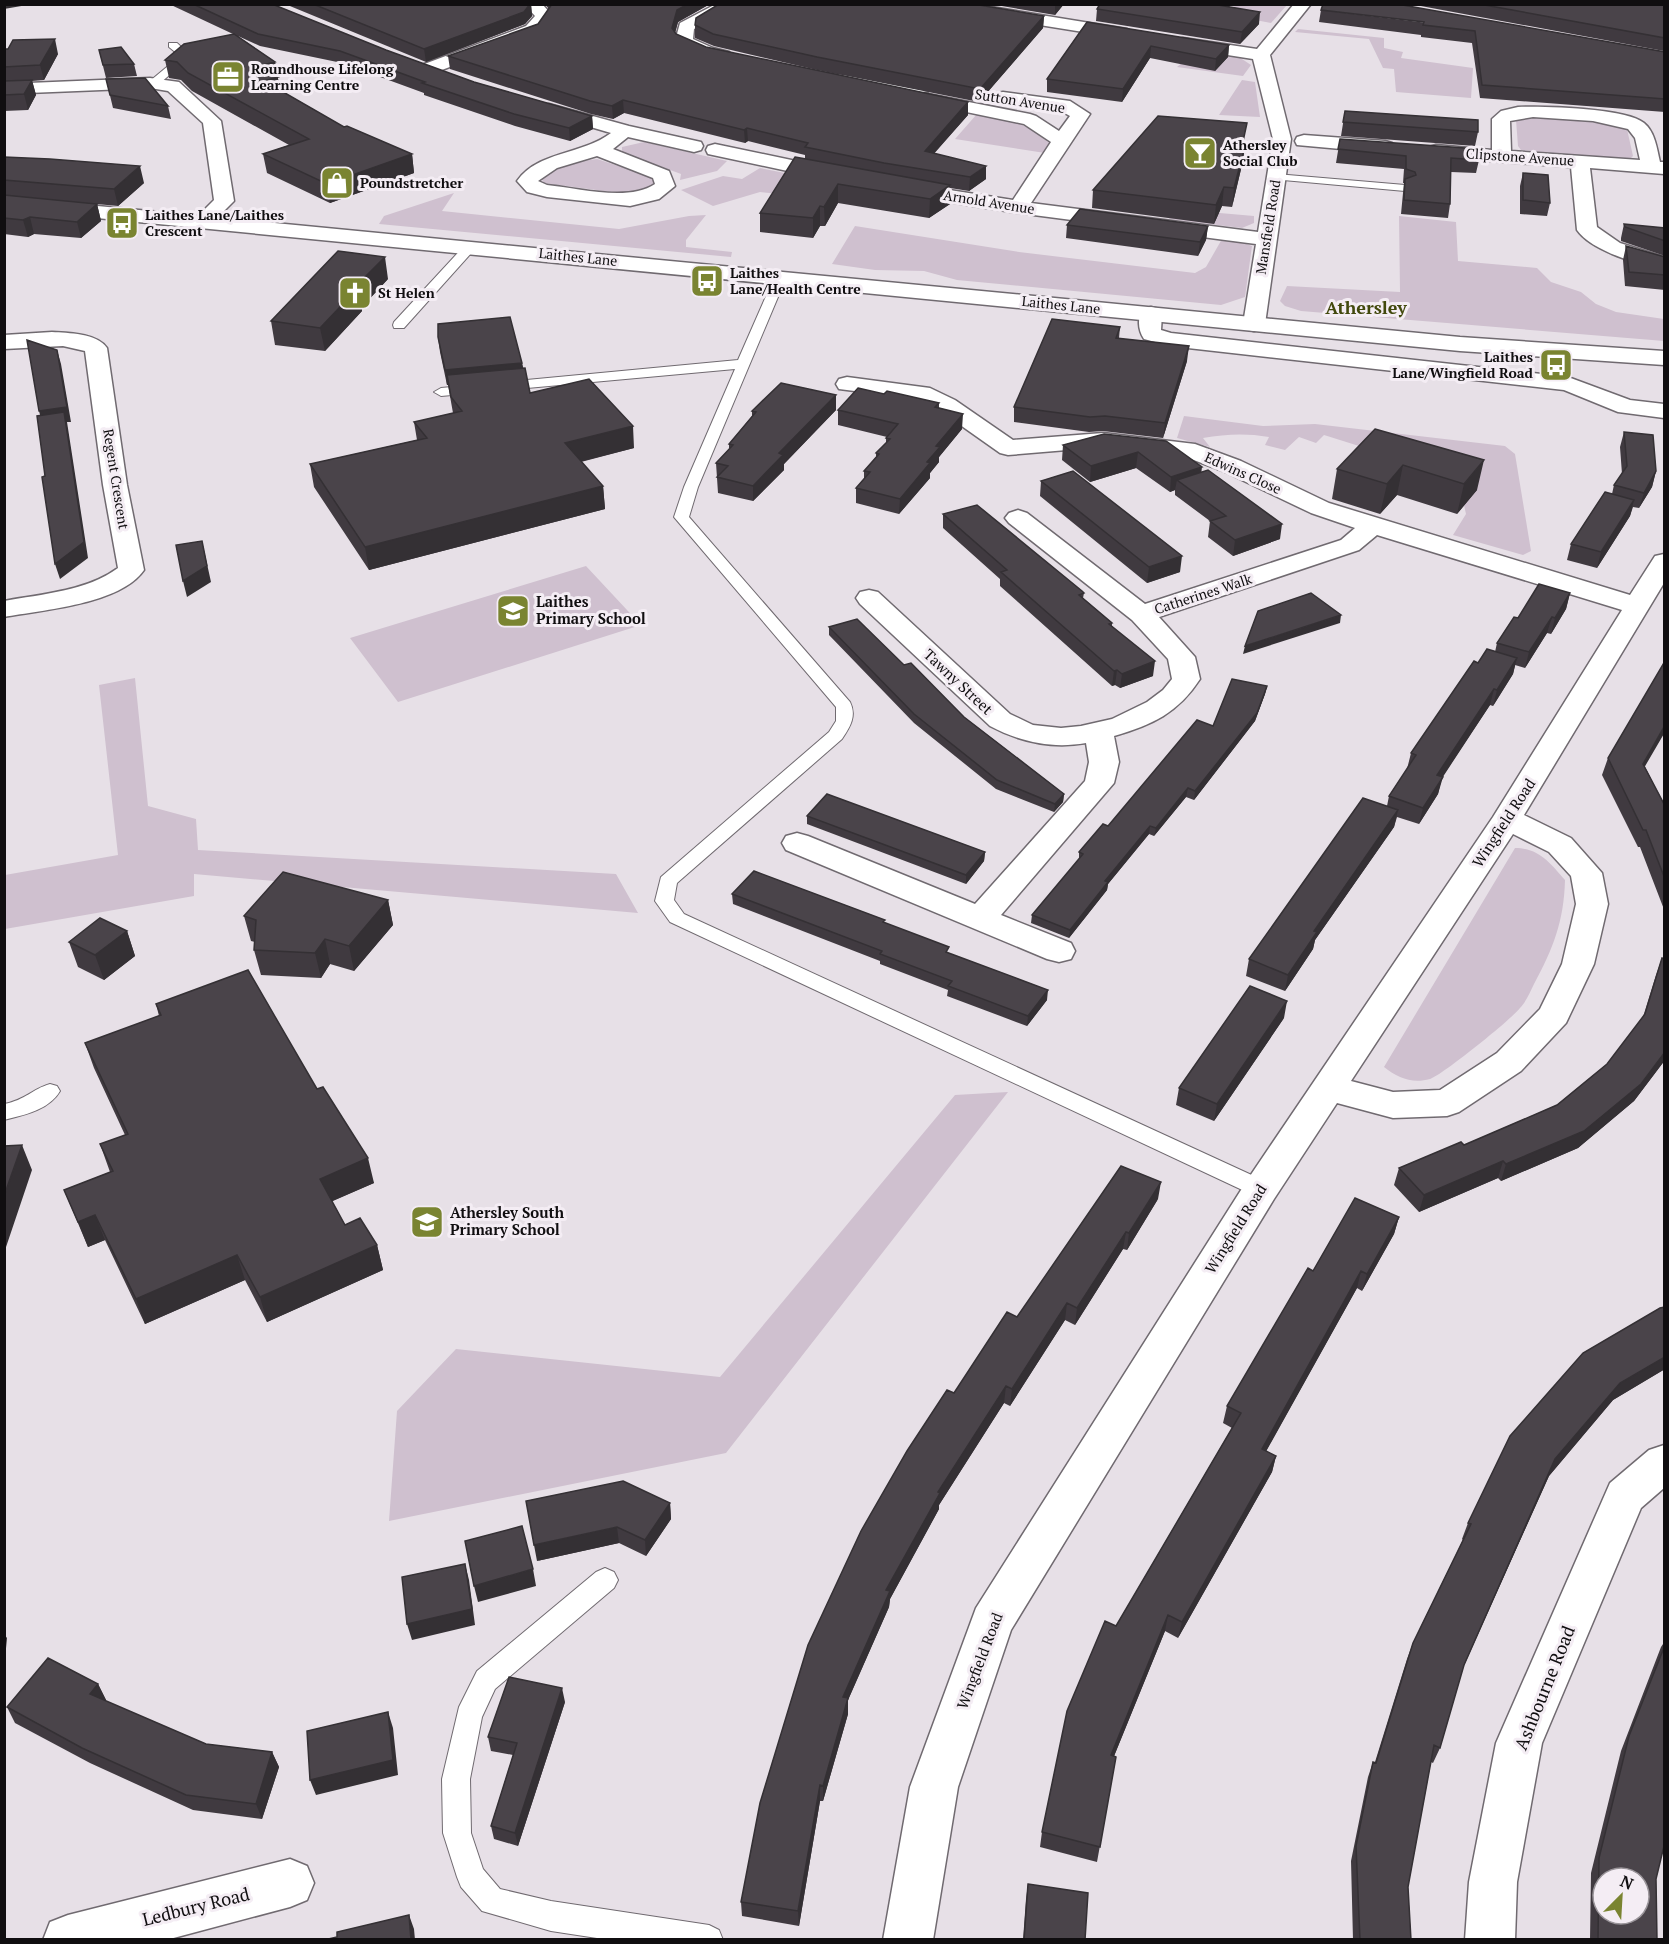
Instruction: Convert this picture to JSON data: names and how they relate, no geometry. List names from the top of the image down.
{
  "streets": {
    "street": [
      "Sutton Avenue",
      "Clipstone Avenue",
      "Arnold Avenue",
      "Mansfield Road",
      "Laithes Lane",
      "Edwins Close",
      "Regent Crescent",
      "Catherines Walk",
      "Tawny Street",
      "Wingfield Road",
      "Ashbourne Road",
      "Ledbury Road"
    ]
  },
  "crossings": [
    ["Sutton Avenue", "Arnold Avenue"],
    ["Arnold Avenue", "Mansfield Road"],
    ["Mansfield Road", "Laithes Lane"],
    ["Edwins Close", "Catherines Walk"],
    ["Edwins Close", "Wingfield Road"],
    ["Catherines Walk", "Tawny Street"]
  ],
  "districts": ["Athersley"],
  "places": {
    "office": ["Roundhouse Lifelong Learning Centre"],
    "bar": ["Athersley Social Club"],
    "shop": ["Poundstretcher"],
    "bus stop": ["Laithes Lane/Laithes Crescent", "Laithes Lane/Health Centre", "Laithes Lane/Wingfield Road"],
    "church": ["St Helen"],
    "school or university": ["Laithes Primary School", "Athersley South Primary School"]
  },
  "north": "top right"
}
